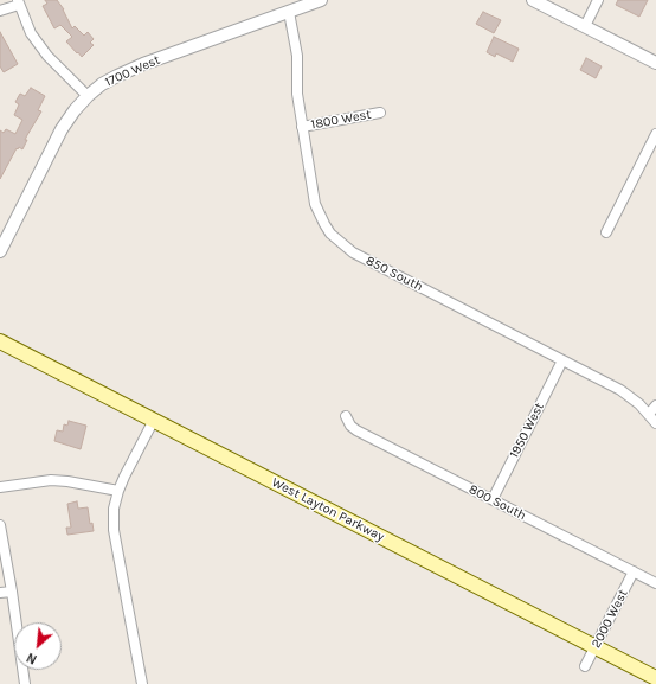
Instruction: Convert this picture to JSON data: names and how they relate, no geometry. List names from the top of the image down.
{
  "streets": {
    "main road": ["West Layton Parkway"],
    "street": [
      "1700 West",
      "1800 West",
      "850 South",
      "1950 West",
      "800 South",
      "2000 West"
    ]
  },
  "crossings": [
    ["1700 West", "850 South"],
    ["1800 West", "850 South"],
    ["850 South", "1950 West"],
    ["1950 West", "800 South"],
    ["800 South", "2000 West"],
    ["West Layton Parkway", "2000 West"]
  ],
  "north": "bottom left"
}
